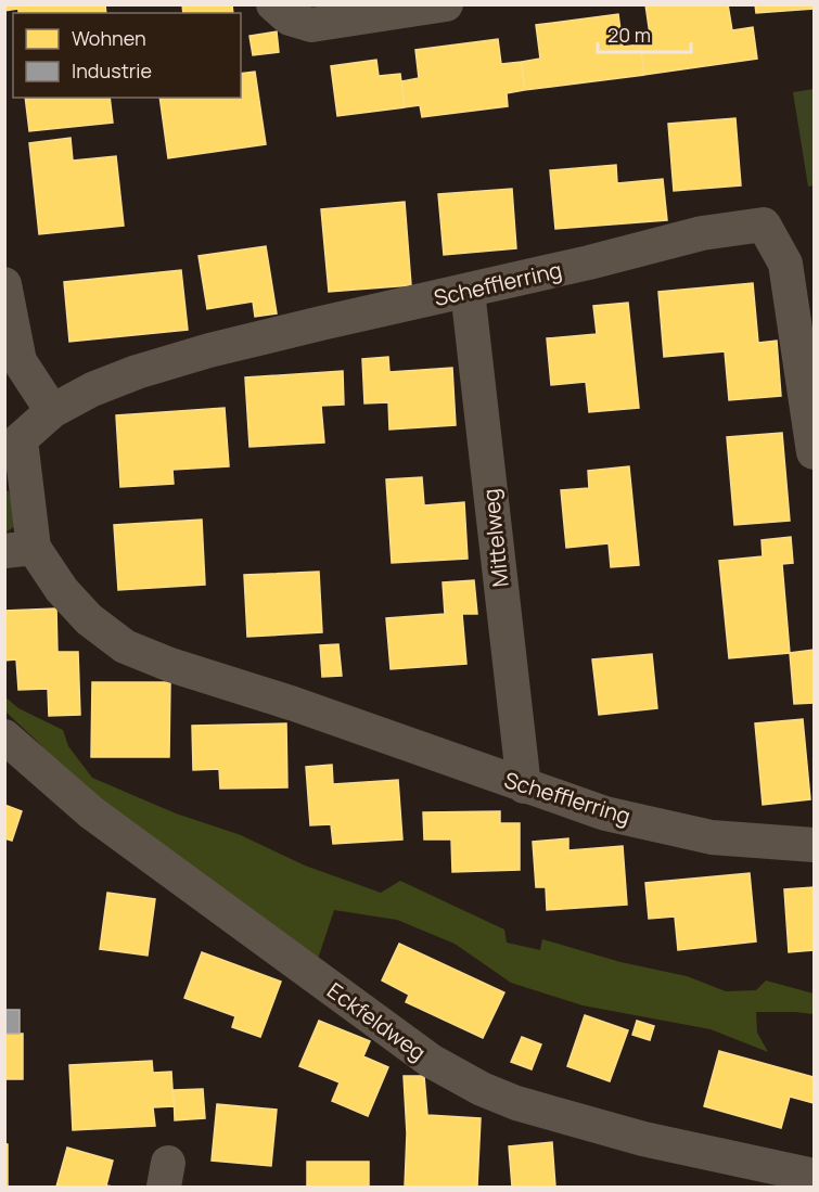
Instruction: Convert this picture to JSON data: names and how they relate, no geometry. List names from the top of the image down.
{
  "streets": {
    "street": ["Schefflerring", "Mittelweg", "Eckfeldweg"]
  },
  "crossings": [
    ["Schefflerring", "Mittelweg"]
  ],
  "legend": ["Wohnen", "Industrie"],
  "scale_bar": "20 m"
}
